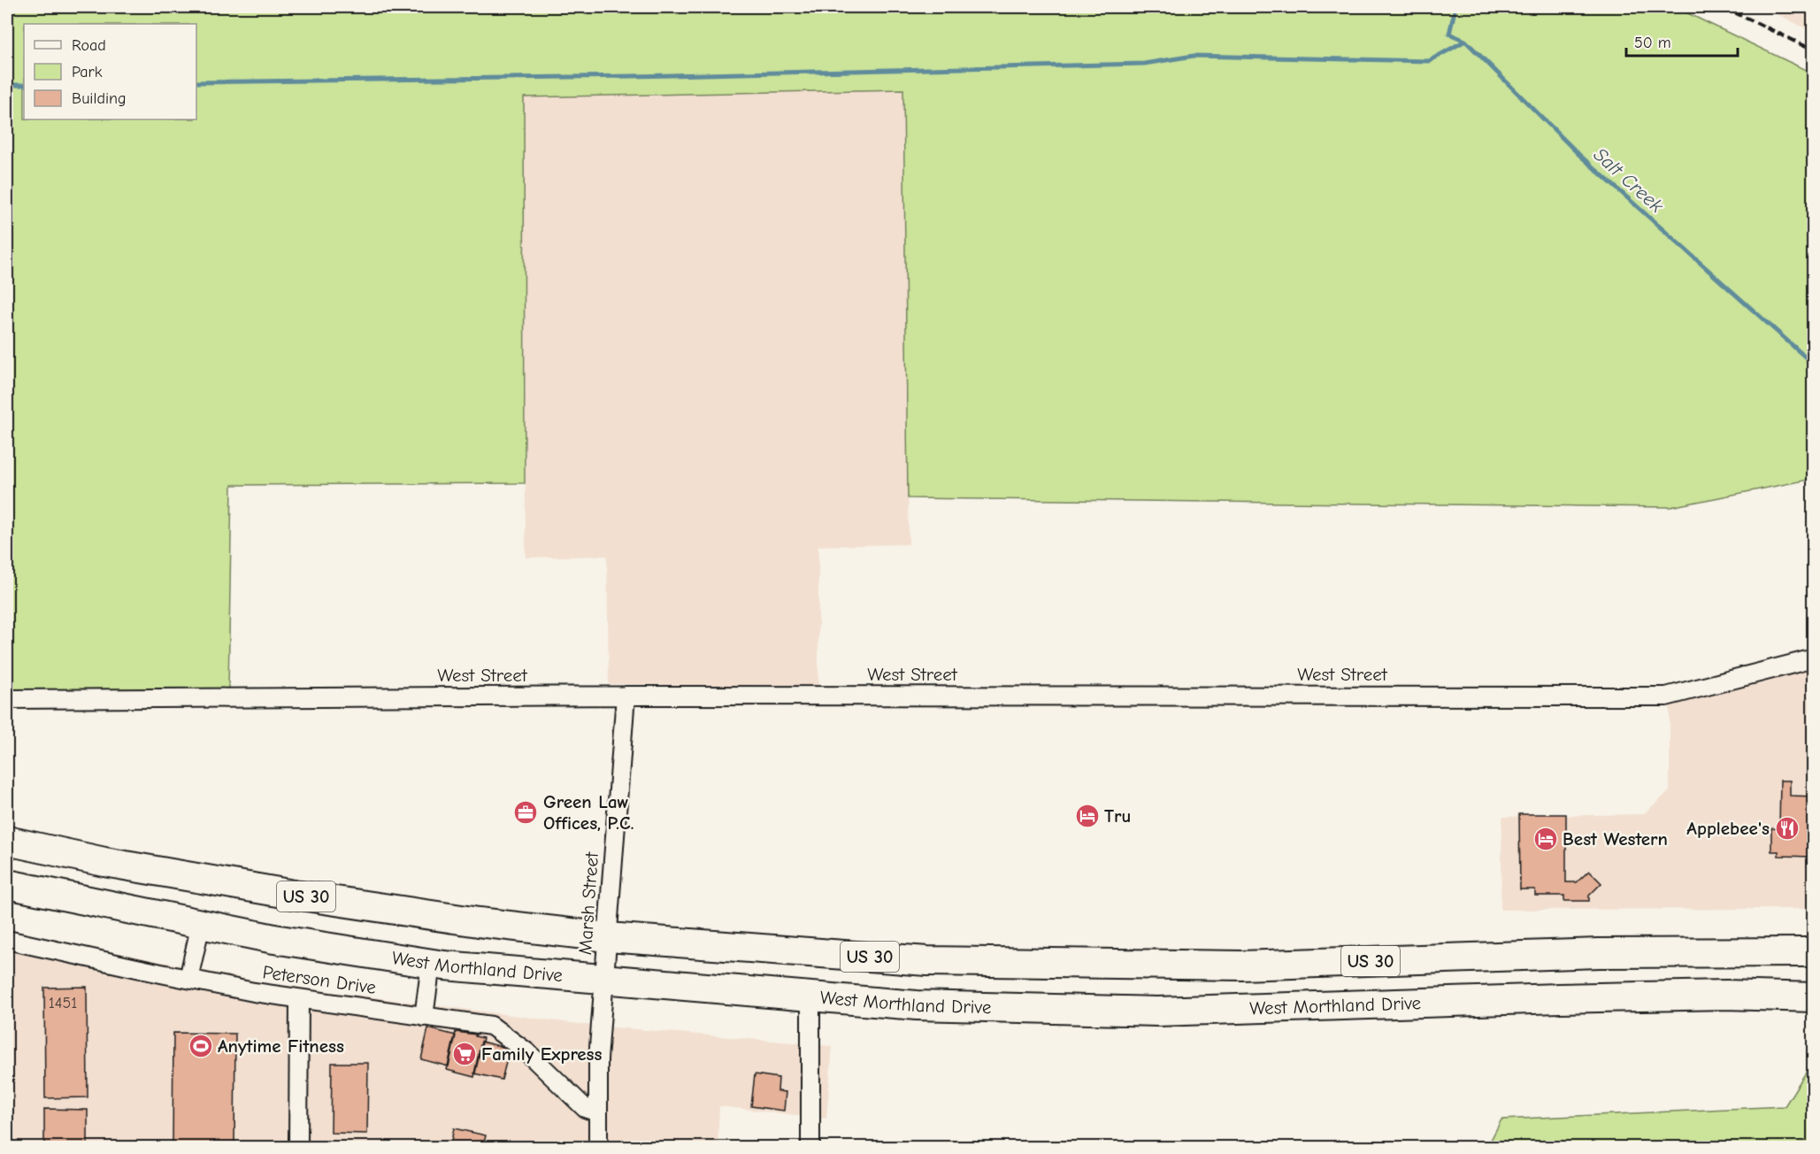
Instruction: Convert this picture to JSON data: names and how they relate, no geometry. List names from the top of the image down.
{
  "streets": {
    "highway": ["US 30", "West Morthland Drive"],
    "street": ["West Street", "Marsh Street", "Peterson Drive"]
  },
  "crossings": [
    ["West Street", "Marsh Street"],
    ["US 30", "Marsh Street"],
    ["Marsh Street", "West Morthland Drive"],
    ["Marsh Street", "Peterson Drive"]
  ],
  "water": ["Salt Creek"],
  "places": {
    "office": ["Green Law Offices, P.C."],
    "hotel": ["Tru", "Best Western"],
    "restaurant": ["Applebee's"],
    "sports": ["Anytime Fitness"],
    "supermarket": ["Family Express"]
  },
  "house_numbers": ["1451"],
  "legend": ["Road", "Park", "Building"],
  "scale_bar": "50 m"
}
